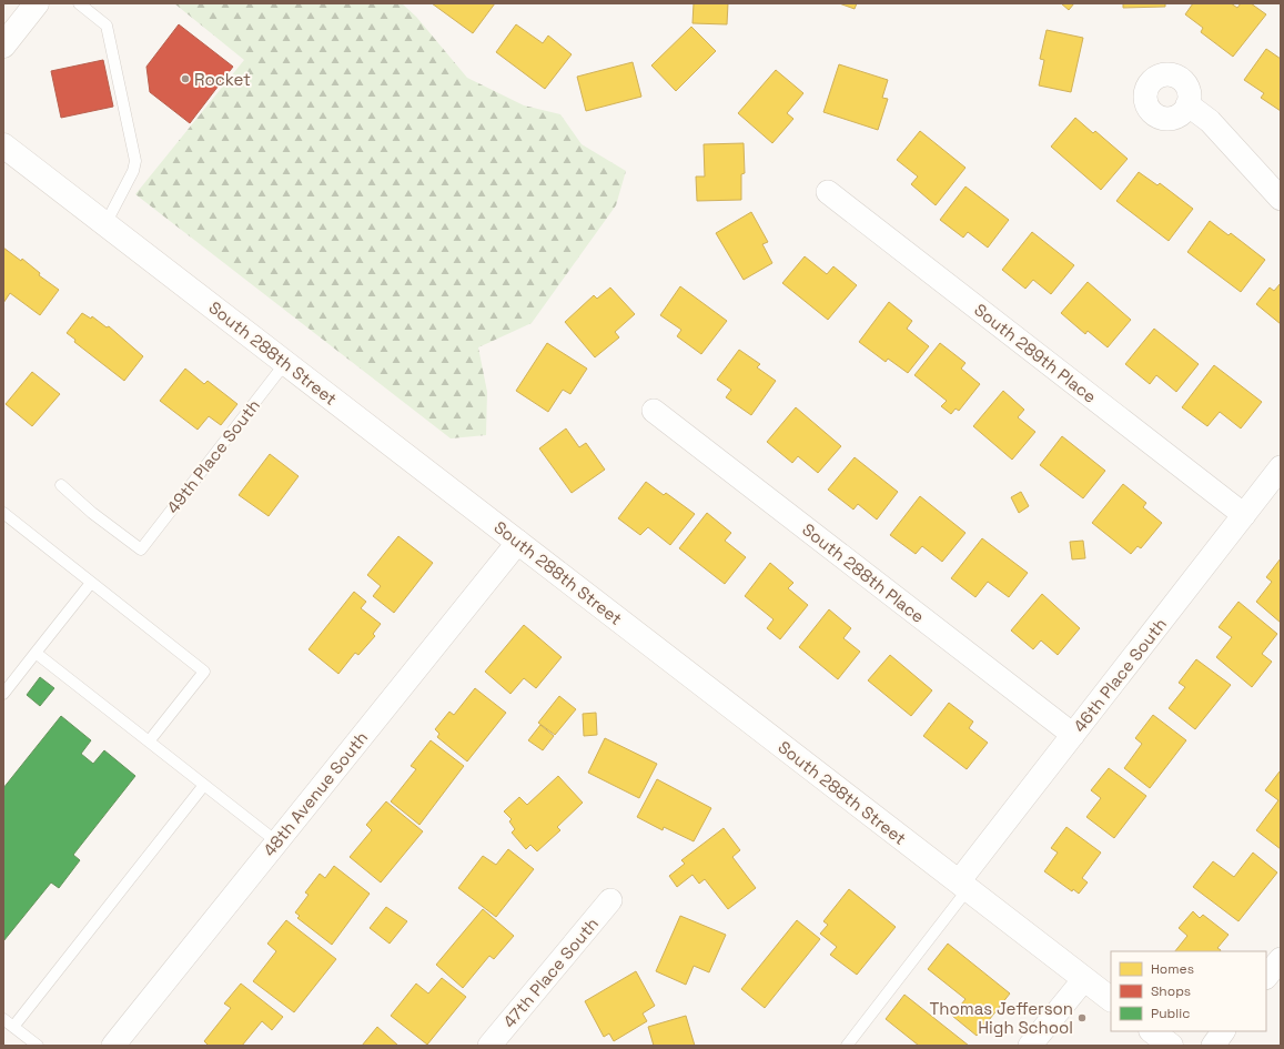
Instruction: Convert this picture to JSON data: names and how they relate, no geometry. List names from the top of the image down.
{
  "streets": {
    "main road": ["South 288th Street"],
    "street": [
      "South 289th Place",
      "South 288th Place",
      "46th Place South",
      "48th Avenue South",
      "47th Place South"
    ],
    "lane": ["49th Place South"]
  },
  "crossings": [
    ["South 288th Street", "49th Place South"],
    ["South 288th Street", "46th Place South"],
    ["South 288th Street", "48th Avenue South"],
    ["South 289th Place", "46th Place South"],
    ["South 288th Place", "46th Place South"]
  ],
  "places": ["Rocket", "Thomas Jefferson High School"],
  "legend": ["Homes", "Shops", "Public"]
}
